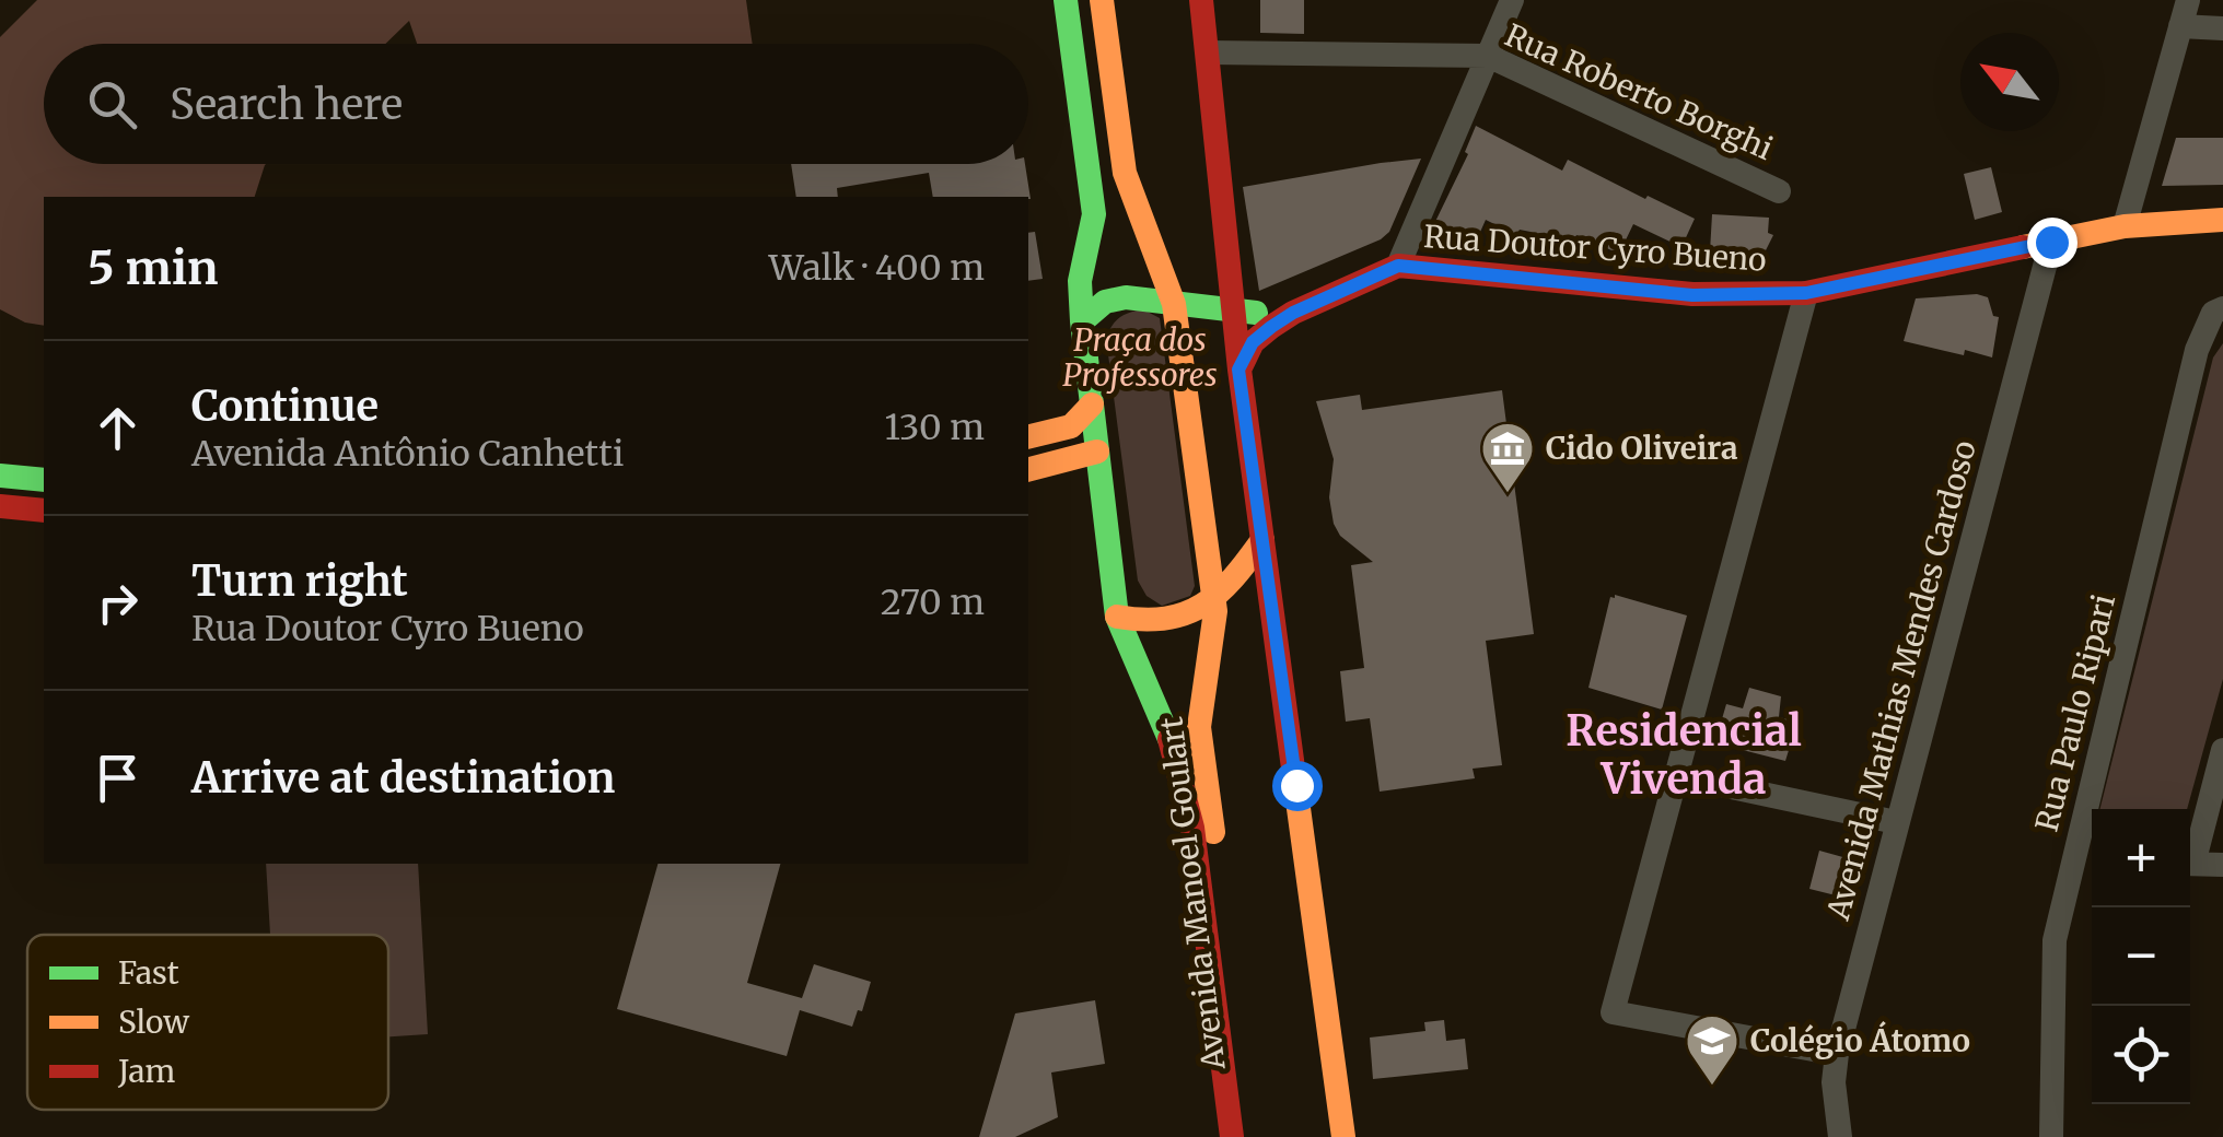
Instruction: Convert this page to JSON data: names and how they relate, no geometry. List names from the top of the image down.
{
  "streets": {
    "main road": ["Rua Doutor Cyro Bueno", "Avenida Manoel Goulart"],
    "street": ["Rua Roberto Borghi", "Avenida Mathias Mendes Cardoso", "Rua Paulo Ripari"]
  },
  "crossings": [
    ["Rua Doutor Cyro Bueno", "Avenida Mathias Mendes Cardoso"],
    ["Rua Doutor Cyro Bueno", "Avenida Manoel Goulart"]
  ],
  "districts": ["Residencial Vivenda"],
  "parks": ["Praça dos Professores"],
  "places": {
    "museum": ["Cido Oliveira"],
    "school or university": ["Colégio Átomo"]
  },
  "legend": ["Fast", "Slow", "Jam"],
  "north": "top left",
  "page": {
    "search": "Search here",
    "heading": ["5 min", "Walk · 400 m"],
    "list": [
      ["Continue", "Avenida Antônio Canhetti", "130 m"],
      ["Turn right", "Rua Doutor Cyro Bueno", "270 m"],
      "Arrive at destination"
    ],
    "map_buttons": ["+", "−"]
  }
}
